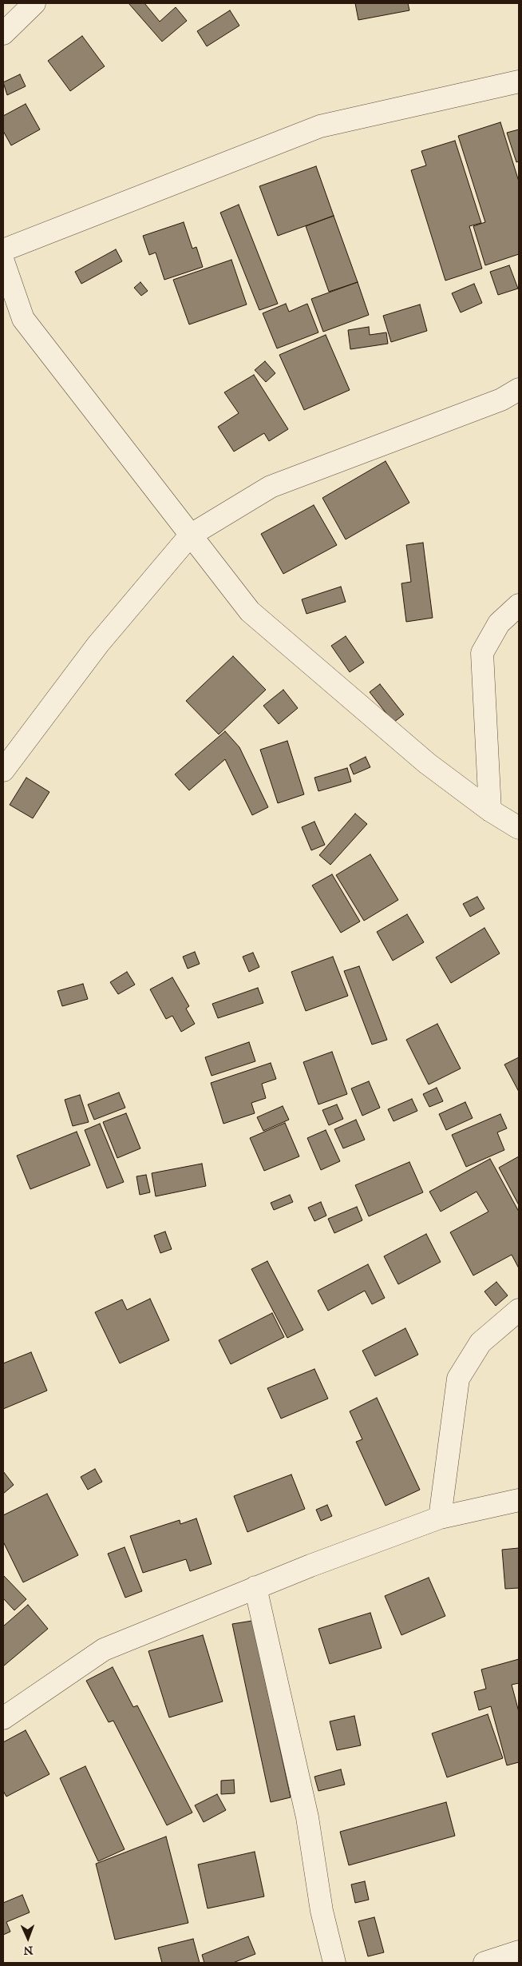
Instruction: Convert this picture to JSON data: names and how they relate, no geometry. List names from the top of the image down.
{
  "north": "bottom"
}
